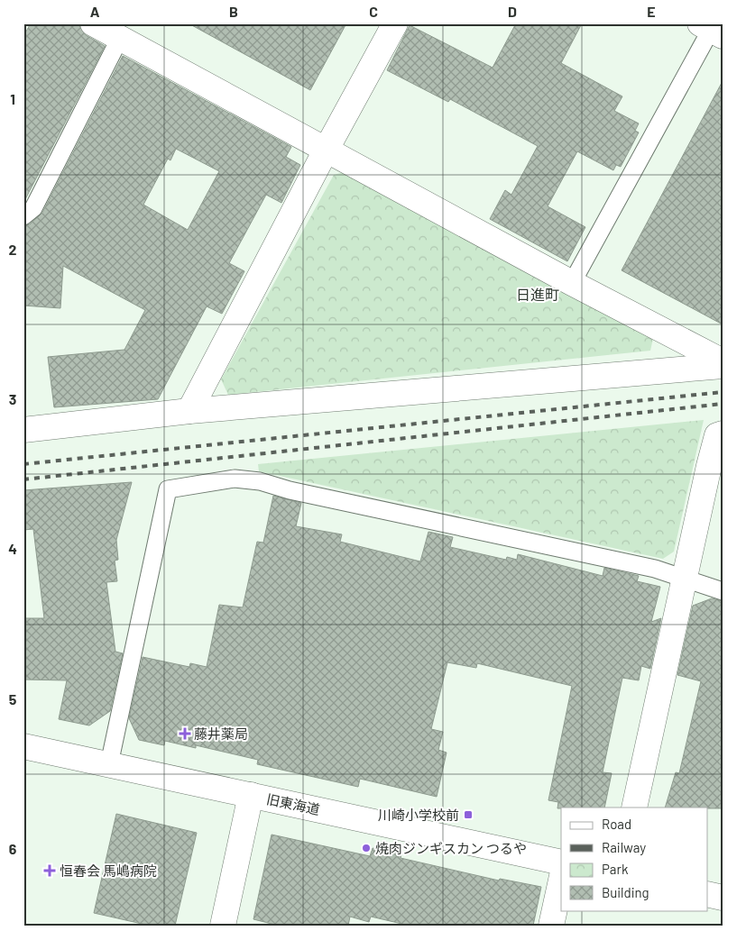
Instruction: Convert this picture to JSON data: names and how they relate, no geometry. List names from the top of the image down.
{
  "streets": {
    "street": ["旧東海道"]
  },
  "districts": ["日進町"],
  "places": {
    "health": ["藤井薬局", "恒春会 馬嶋病院"],
    "transit": ["川崎小学校前"],
    "other": ["焼肉ジンギスカン つるや"]
  },
  "legend": [
    "Road",
    "Railway",
    "Park",
    "Building"
  ],
  "grid": {
    "columns": [
      "A",
      "B",
      "C",
      "D",
      "E"
    ],
    "rows": [
      "1",
      "2",
      "3",
      "4",
      "5",
      "6"
    ]
  }
}
